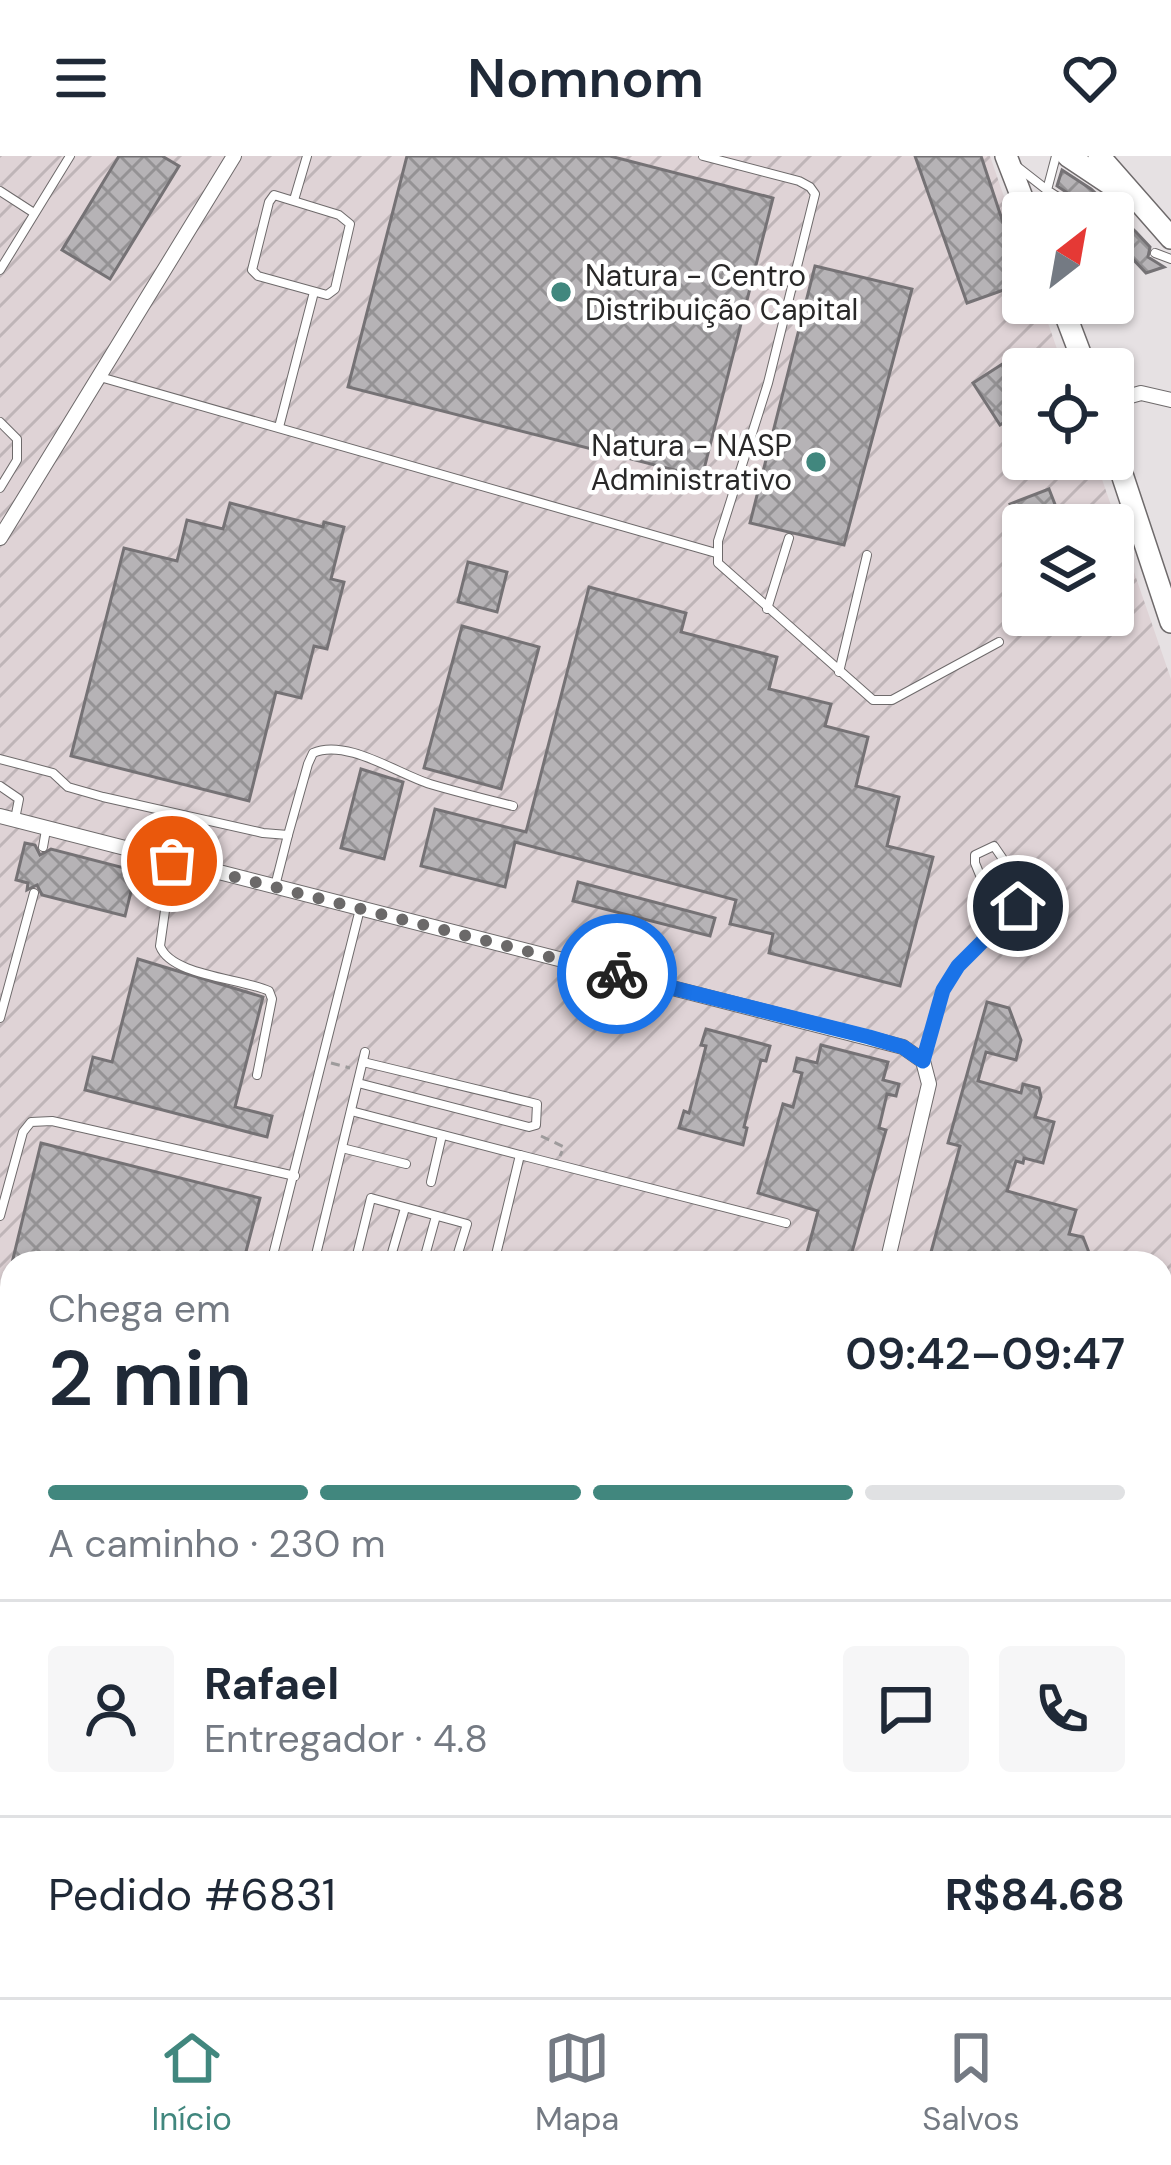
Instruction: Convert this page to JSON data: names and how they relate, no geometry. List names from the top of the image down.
{
  "places": ["Natura - Centro Distribuição Capital", "Natura - NASP Administrativo"],
  "north": "top right",
  "page": {
    "header": "Nomnom",
    "heading": ["2 min", "Chega em", "09:42–09:47"],
    "panel": [
      "Rafael",
      "Entregador · 4.8",
      "Pedido #6831",
      "R$84.68"
    ],
    "bar": "A caminho · 230 m",
    "tabs": ["Início", "Mapa", "Salvos"]
  }
}
